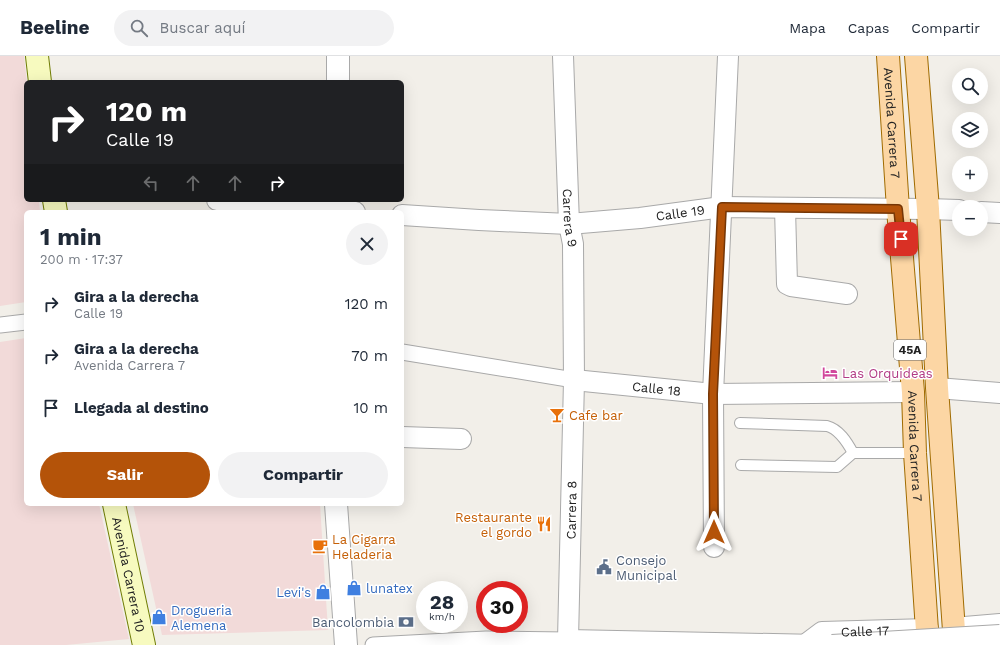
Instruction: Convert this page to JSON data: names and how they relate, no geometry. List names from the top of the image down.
{
  "streets": {
    "main road": ["Avenida Carrera 7", "45A", "Avenida Carrera 10"],
    "street": [
      "Calle 19",
      "Carrera 9",
      "Calle 18",
      "Carrera 8",
      "Calle 17"
    ]
  },
  "crossings": [
    ["Avenida Carrera 7", "Calle 19"],
    ["Avenida Carrera 7", "Calle 18"],
    ["Avenida Carrera 7", "Calle 17"],
    ["Calle 19", "Carrera 9"],
    ["Carrera 9", "Calle 18"],
    ["Carrera 9", "Carrera 8"],
    ["Calle 18", "Carrera 8"],
    ["Carrera 8", "Calle 17"]
  ],
  "places": {
    "hotel": ["Las Orquideas"],
    "bar": ["Cafe bar"],
    "restaurant": ["Restaurante el gordo"],
    "cafe": ["La Cigarra Heladeria"],
    "public building": ["Consejo Municipal"],
    "shop": ["lunatex", "Levi's", "Drogueria Alemena"],
    "bank": ["Bancolombia"]
  },
  "page": {
    "header": "Beeline",
    "search": "Buscar aquí",
    "nav": ["Mapa", "Capas", "Compartir"],
    "map_buttons": ["+", "−"],
    "turn": ["120 m", "Calle 19"],
    "heading": ["1 min", "200 m · 17:37"],
    "list": [
      {
        "name": "Gira a la derecha",
        "note": "Calle 19",
        "value": "120 m"
      },
      {
        "name": "Gira a la derecha",
        "note": "Avenida Carrera 7",
        "value": "70 m"
      },
      {
        "name": "Llegada al destino",
        "value": "10 m"
      }
    ],
    "buttons": ["Salir", "Compartir"],
    "speed": "28 km/h",
    "limit": "30"
  }
}
